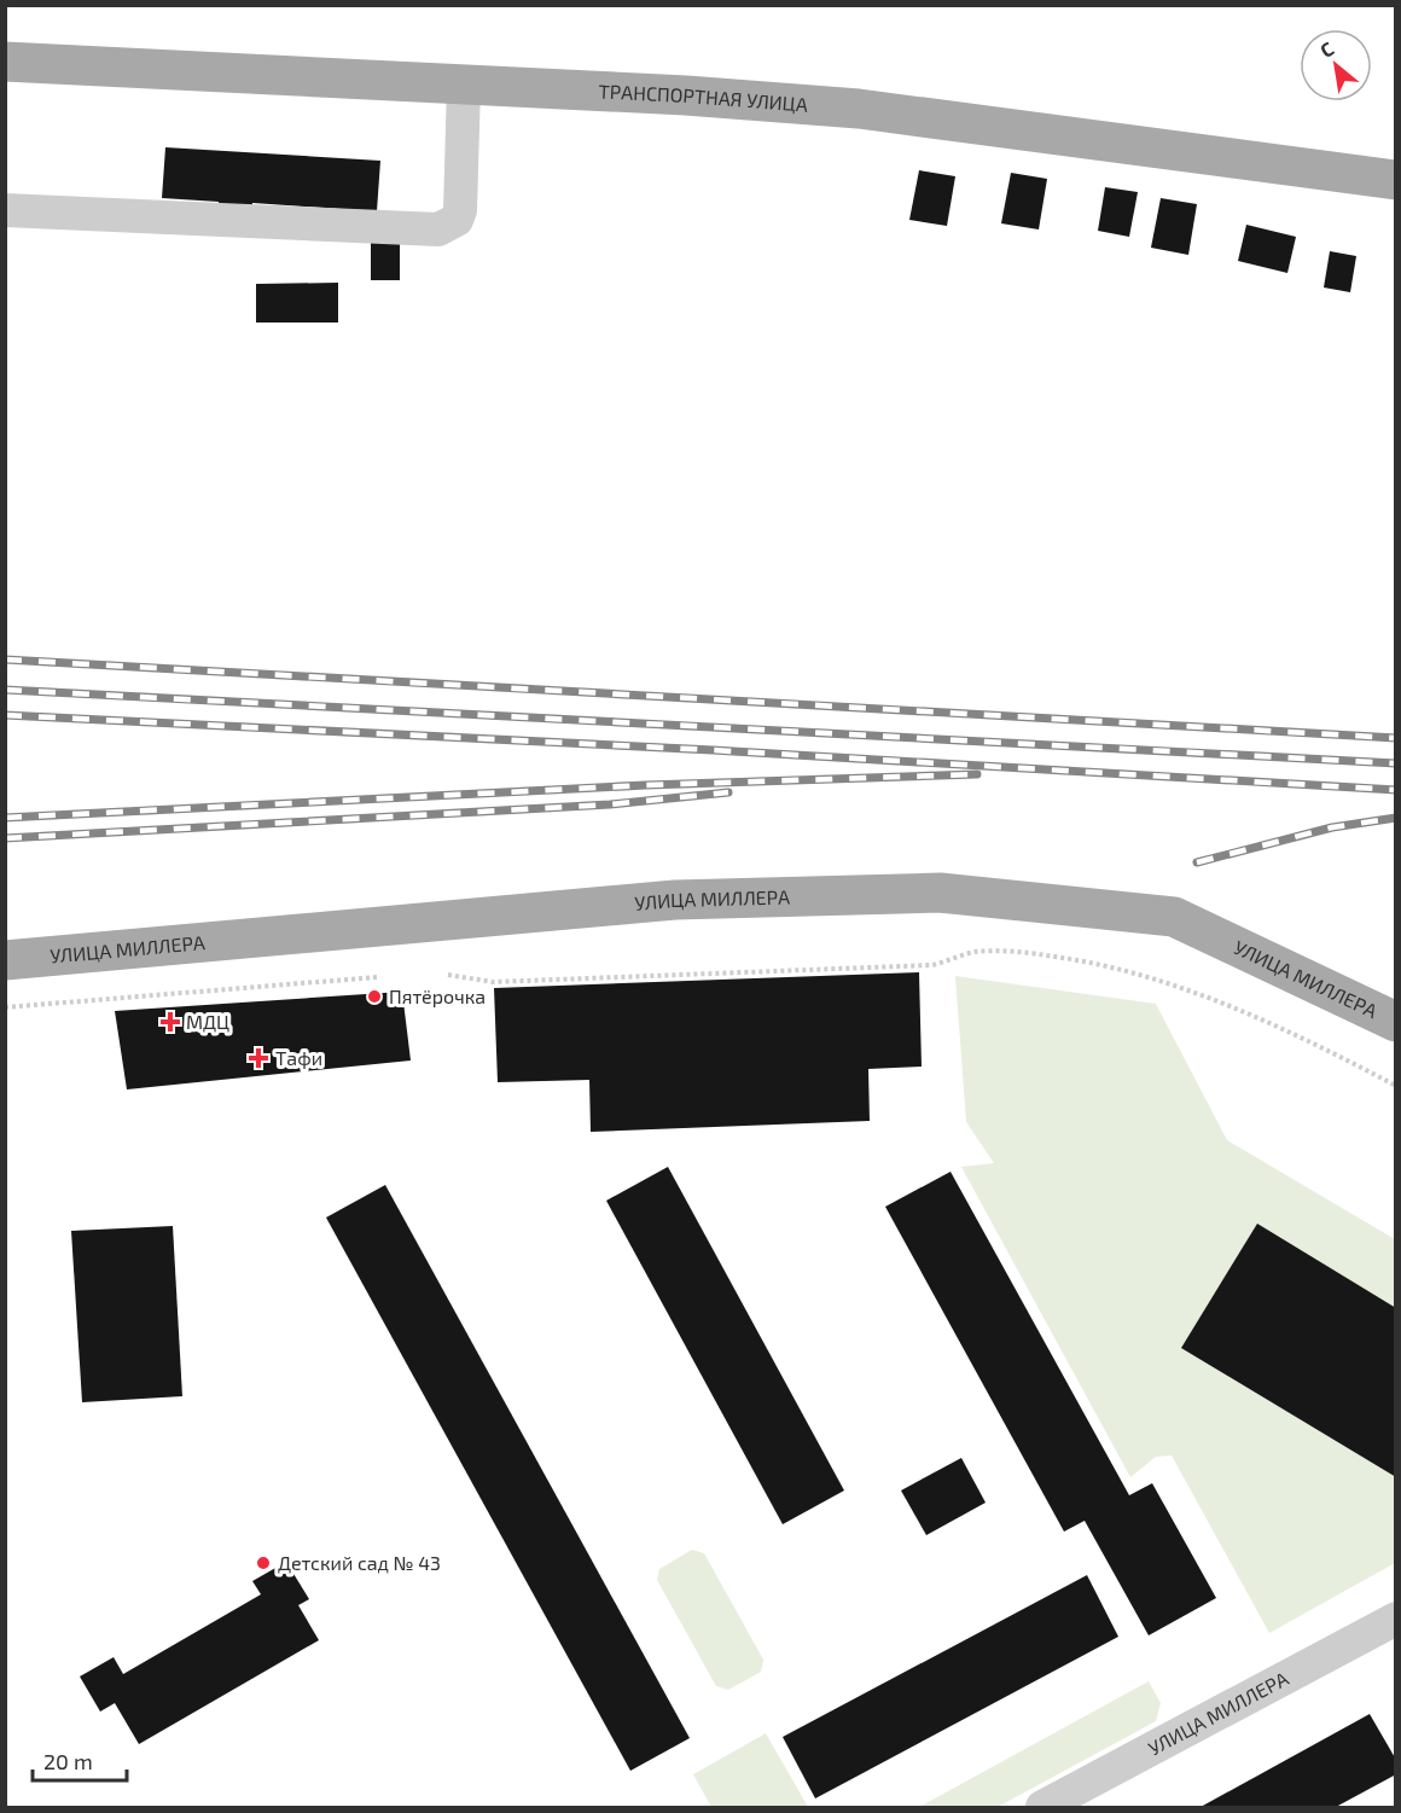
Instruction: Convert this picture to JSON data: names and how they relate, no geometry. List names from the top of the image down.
{
  "streets": {
    "main road": ["ТРАНСПОРТНАЯ УЛИЦА", "УЛИЦА МИЛЛЕРА"]
  },
  "places": {
    "other": ["Пятёрочка", "Детский сад № 43"],
    "health": ["МДЦ", "Тафи"]
  },
  "scale_bar": "20 m",
  "north": "top left"
}
